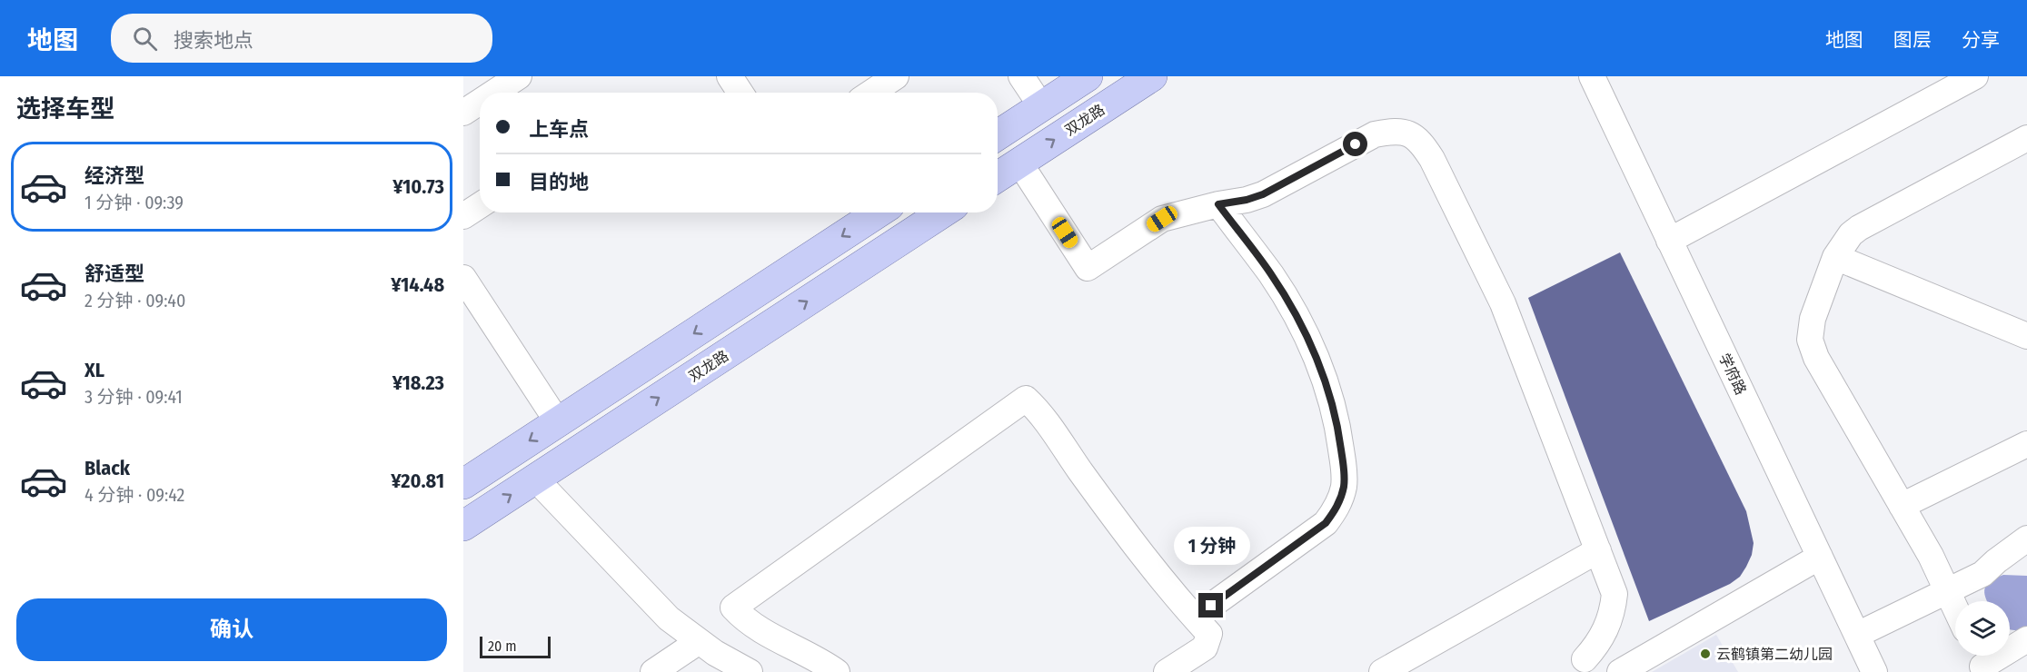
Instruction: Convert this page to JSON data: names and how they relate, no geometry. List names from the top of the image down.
{
  "streets": {
    "main road": ["双龙路"],
    "street": ["学府路"]
  },
  "places": ["云鹤镇第二幼儿园"],
  "scale_bar": "20 m",
  "page": {
    "header": "地图",
    "search": "搜索地点",
    "nav": ["地图", "图层", "分享"],
    "heading": "选择车型",
    "banner": ["上车点", "目的地"],
    "list": [
      {
        "name": "经济型",
        "note": "1 分钟 · 09:39",
        "value": "¥10.73"
      },
      {
        "name": "舒适型",
        "note": "2 分钟 · 09:40",
        "value": "¥14.48"
      },
      {
        "name": "XL",
        "note": "3 分钟 · 09:41",
        "value": "¥18.23"
      },
      {
        "name": "Black",
        "note": "4 分钟 · 09:42",
        "value": "¥20.81"
      }
    ],
    "bubble": "1 分钟",
    "buttons": "确认",
    "scale": "20 m"
  }
}
